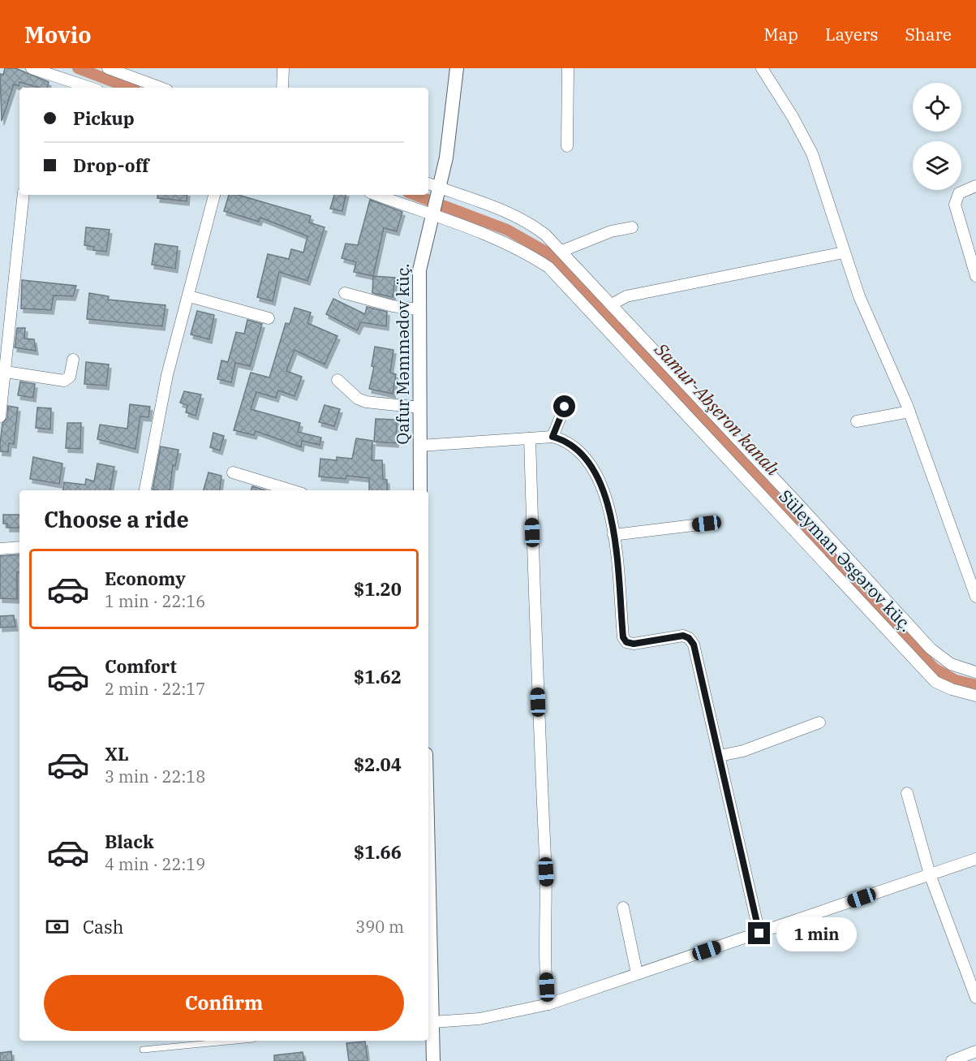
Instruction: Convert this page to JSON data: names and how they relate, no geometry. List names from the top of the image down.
{
  "streets": {
    "street": ["Qafur Məmmədov küç.", "Süleyman Əsgərov küç."]
  },
  "crossings": [
    ["Qafur Məmmədov küç.", "Süleyman Əsgərov küç."]
  ],
  "water": ["Samur-Abşeron kanalı"],
  "page": {
    "header": "Movio",
    "nav": ["Map", "Layers", "Share"],
    "banner": ["Pickup", "Drop-off"],
    "heading": "Choose a ride",
    "list": [
      {
        "name": "Economy",
        "note": "1 min · 22:16",
        "value": "$1.20"
      },
      {
        "name": "Comfort",
        "note": "2 min · 22:17",
        "value": "$1.62"
      },
      {
        "name": "XL",
        "note": "3 min · 22:18",
        "value": "$2.04"
      },
      {
        "name": "Black",
        "note": "4 min · 22:19",
        "value": "$1.66"
      }
    ],
    "pay": ["Cash", "390 m"],
    "bubble": "1 min",
    "buttons": "Confirm"
  }
}
